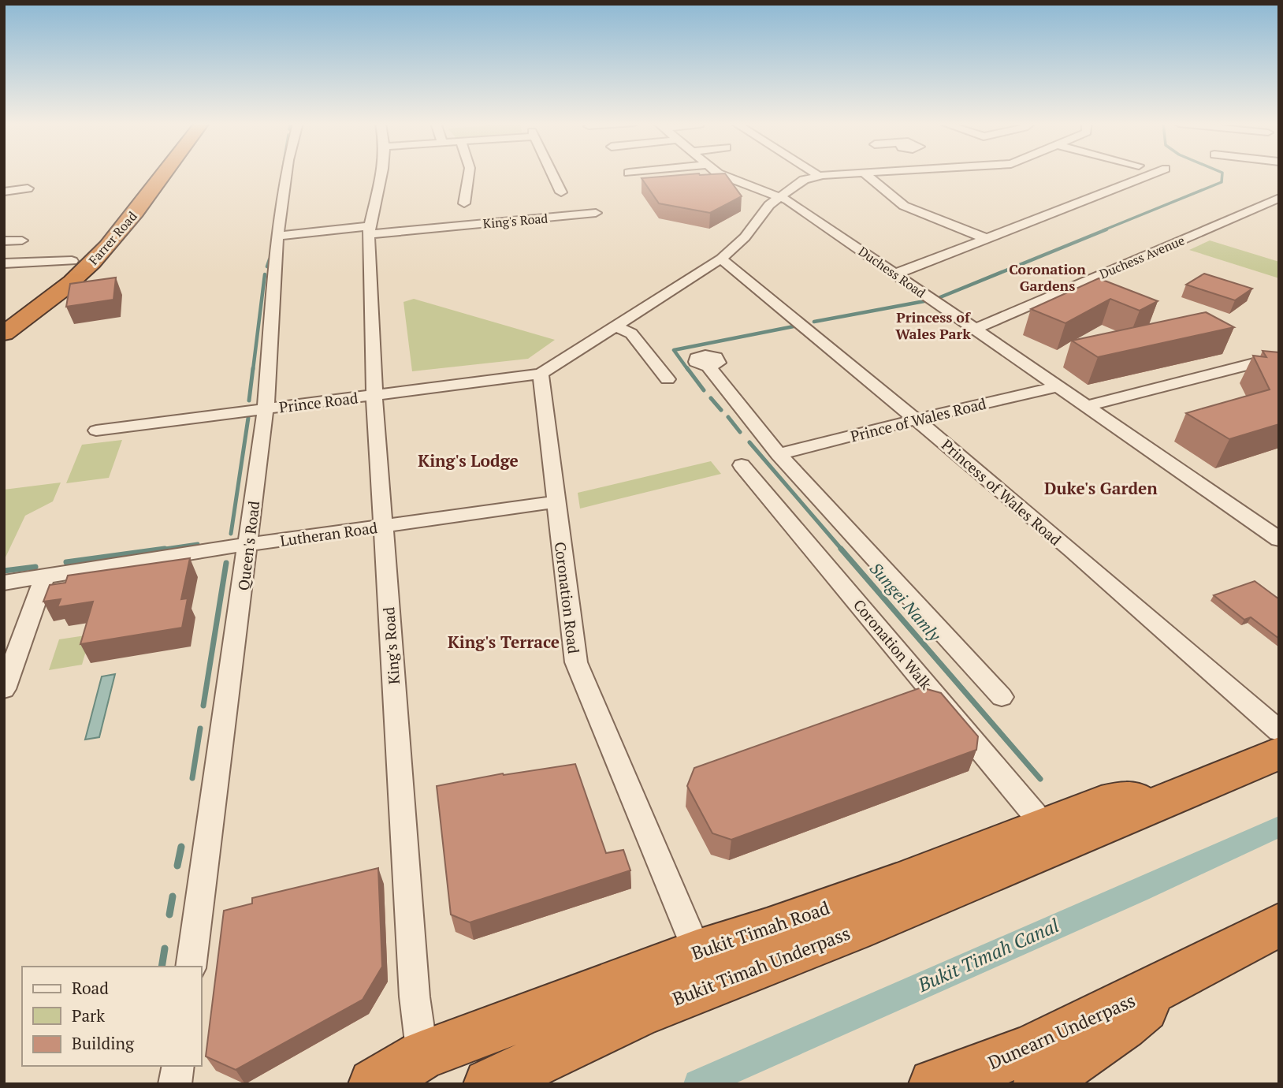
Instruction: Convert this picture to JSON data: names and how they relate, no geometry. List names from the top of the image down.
{
  "streets": {
    "highway": [
      "Farrer Road",
      "Bukit Timah Road",
      "Bukit Timah Underpass",
      "Dunearn Underpass"
    ],
    "street": [
      "King's Road",
      "Duchess Avenue",
      "Duchess Road",
      "Prince Road",
      "Prince of Wales Road",
      "Princess of Wales Road",
      "Lutheran Road",
      "Queen's Road",
      "Coronation Road",
      "Coronation Walk"
    ]
  },
  "crossings": [
    ["King's Road", "Prince Road"],
    ["King's Road", "Lutheran Road"],
    ["King's Road", "Queen's Road"],
    ["King's Road", "Bukit Timah Road"],
    ["Duchess Avenue", "Duchess Road"],
    ["Duchess Road", "Prince of Wales Road"],
    ["Prince Road", "Queen's Road"],
    ["Prince Road", "Coronation Road"],
    ["Prince of Wales Road", "Princess of Wales Road"],
    ["Lutheran Road", "Queen's Road"],
    ["Lutheran Road", "Coronation Road"],
    ["Coronation Road", "Bukit Timah Road"],
    ["Coronation Walk", "Bukit Timah Road"],
    ["Coronation Walk", "Bukit Timah Underpass"],
    ["Bukit Timah Road", "Bukit Timah Underpass"]
  ],
  "districts": [
    "Coronation Gardens",
    "Princess of Wales Park",
    "King's Lodge",
    "Duke's Garden",
    "King's Terrace"
  ],
  "water": ["Sungei Namly", "Bukit Timah Canal"],
  "legend": ["Road", "Park", "Building"]
}
